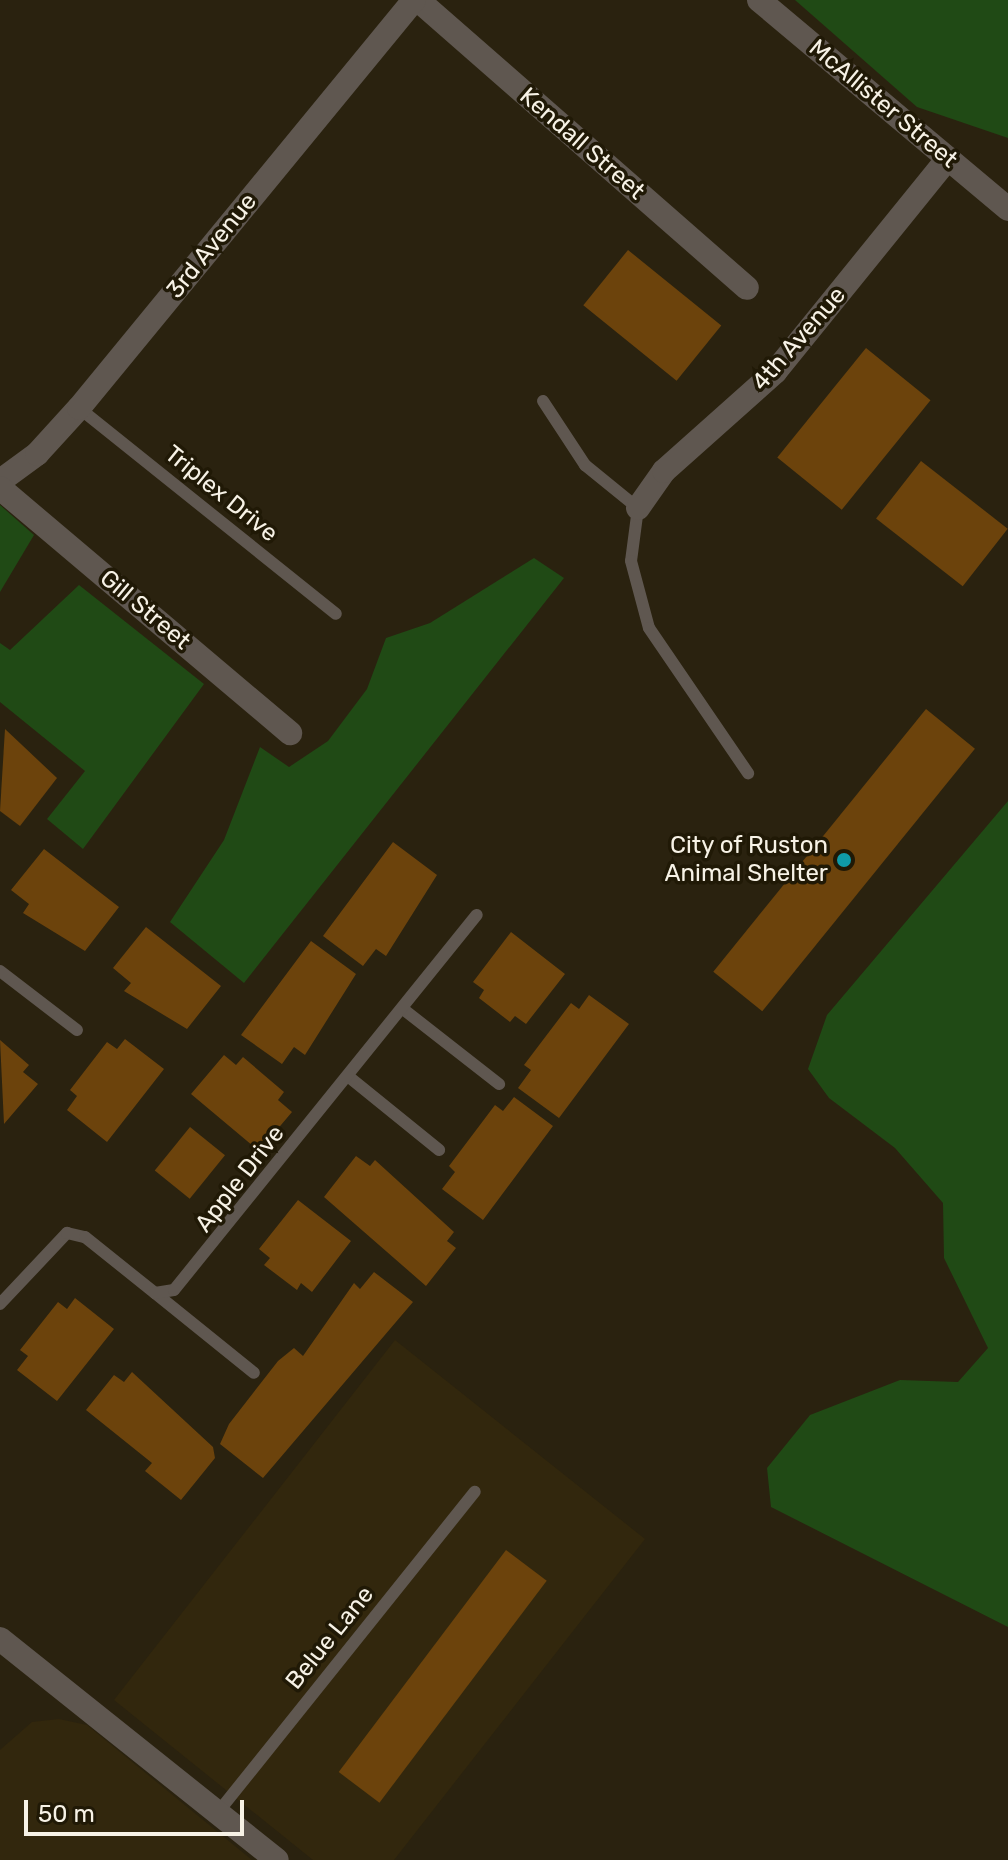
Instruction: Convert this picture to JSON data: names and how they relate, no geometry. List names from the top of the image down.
{
  "streets": {
    "street": [
      "McAllister Street",
      "Kendall Street",
      "3rd Avenue",
      "4th Avenue",
      "Gill Street"
    ],
    "lane": ["Triplex Drive", "Apple Drive", "Belue Lane"]
  },
  "crossings": [
    ["McAllister Street", "4th Avenue"],
    ["Kendall Street", "3rd Avenue"],
    ["3rd Avenue", "Triplex Drive"]
  ],
  "places": ["City of Ruston Animal Shelter"],
  "scale_bar": "50 m"
}
